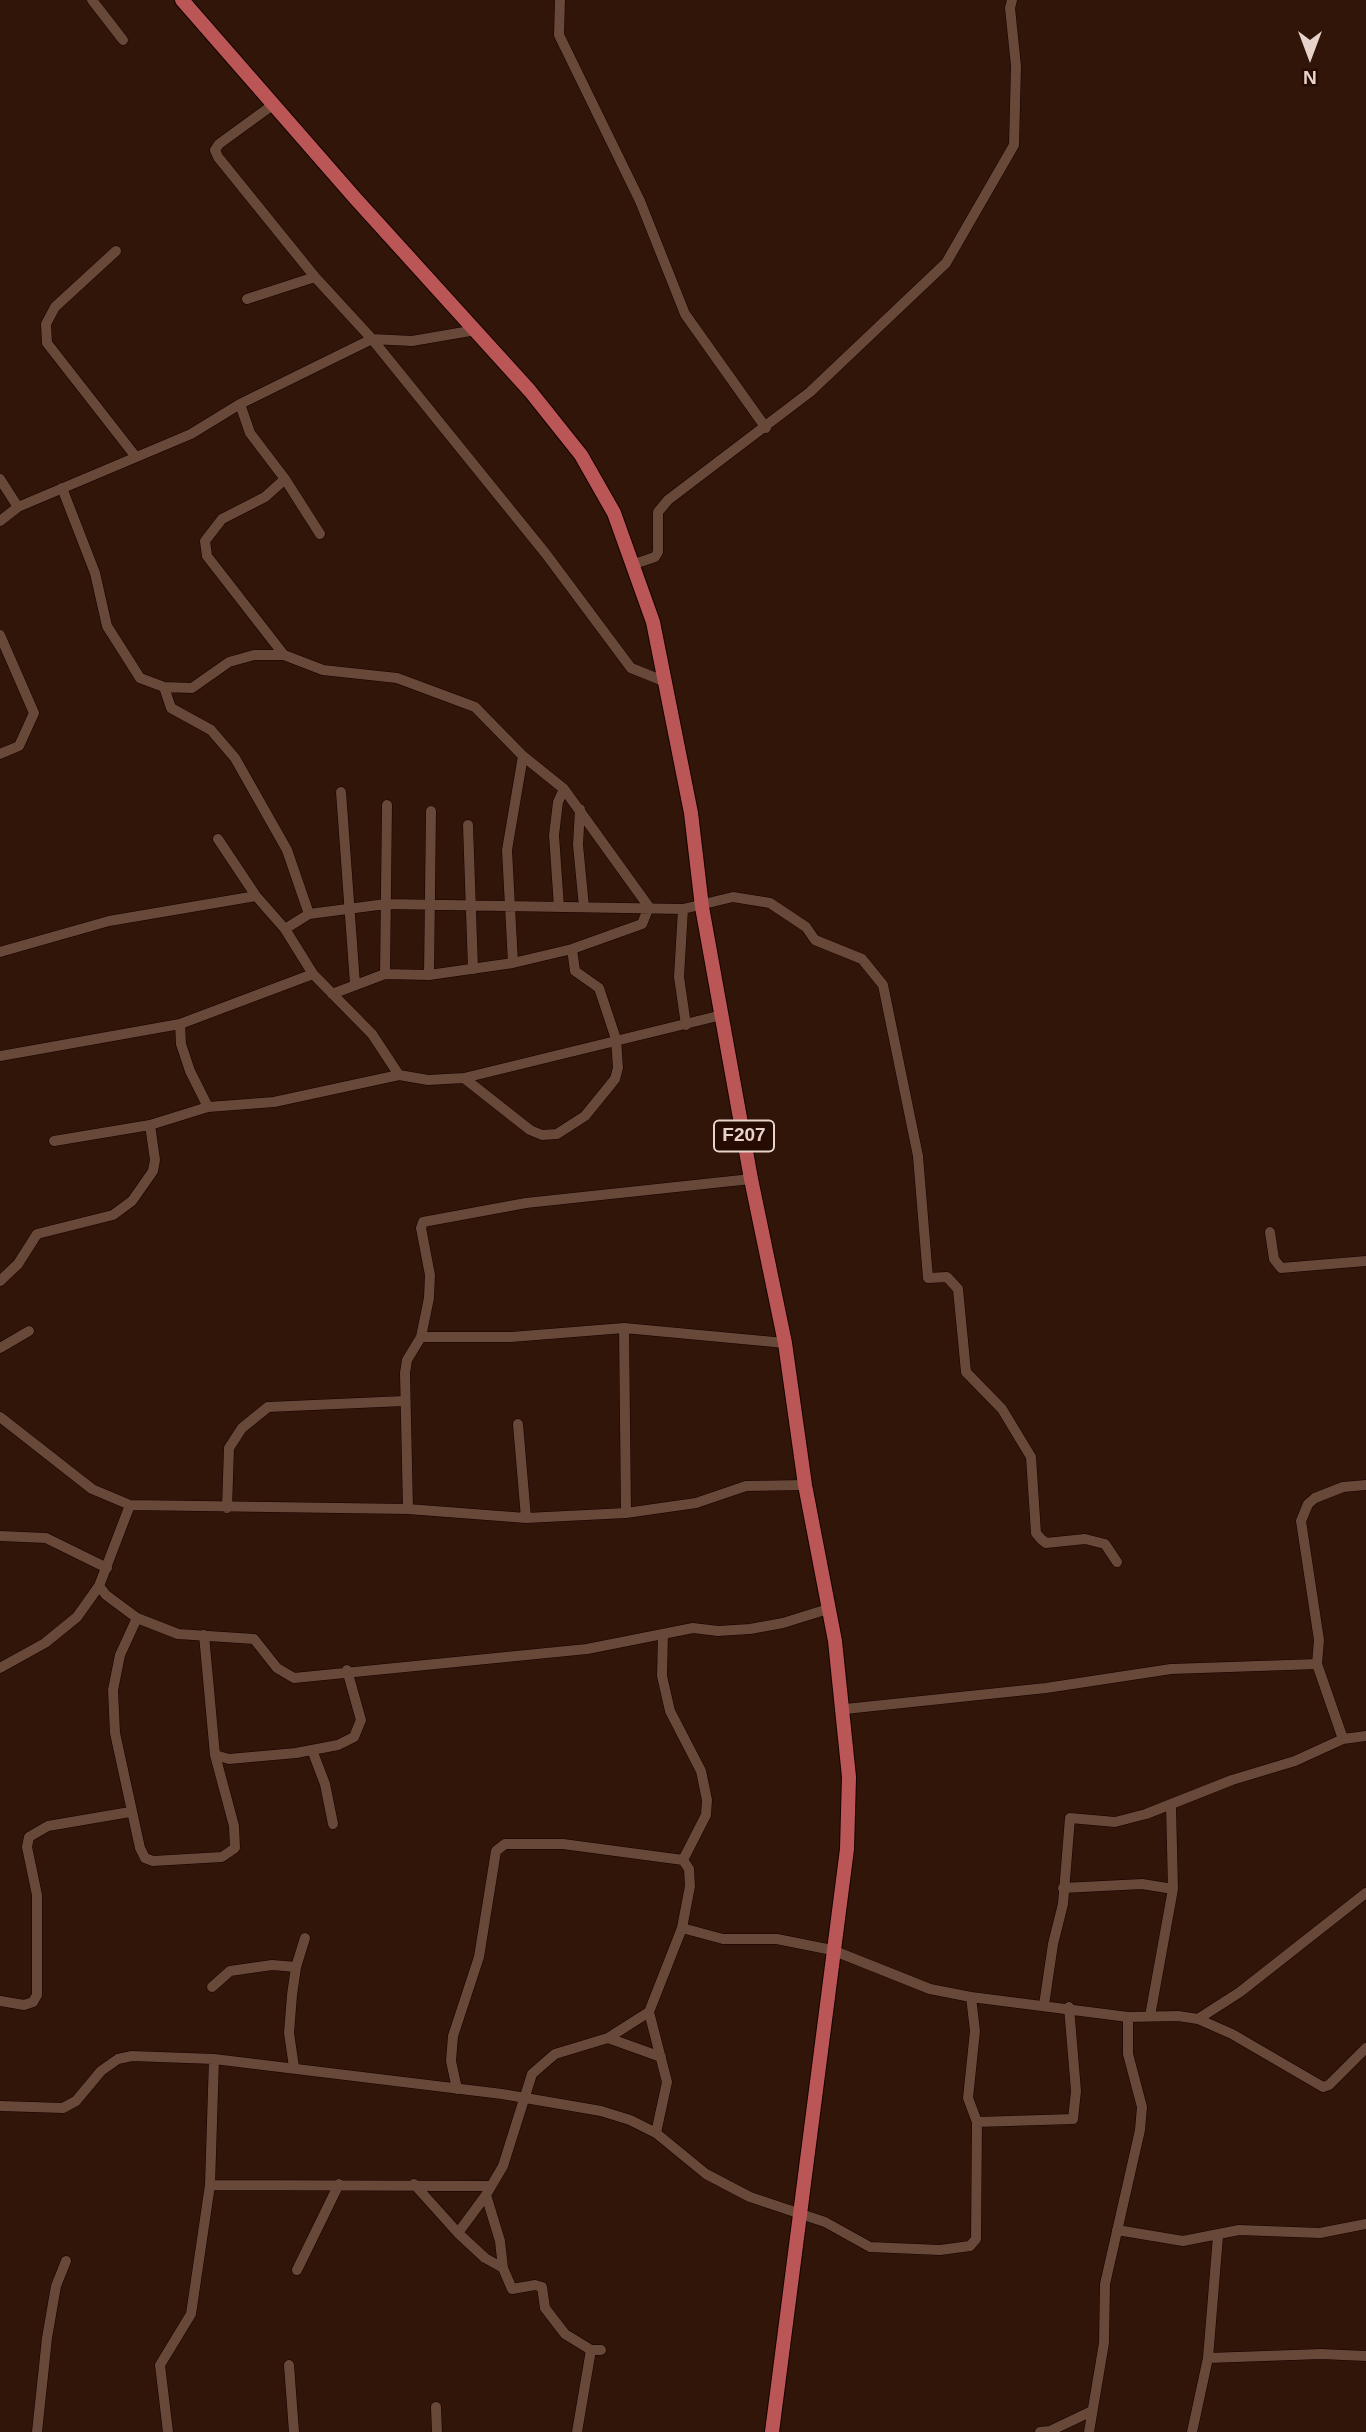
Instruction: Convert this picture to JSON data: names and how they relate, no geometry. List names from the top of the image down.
{
  "streets": {
    "main road": ["F207"]
  },
  "north": "bottom"
}
